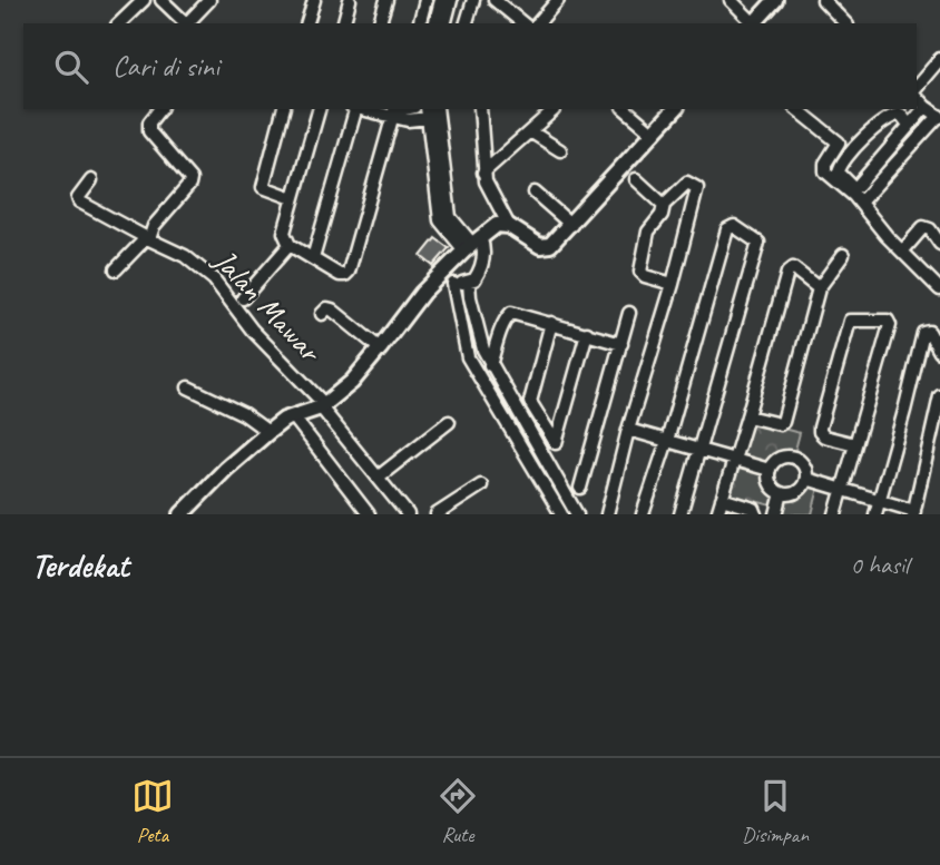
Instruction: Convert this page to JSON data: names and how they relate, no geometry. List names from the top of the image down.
{
  "streets": {
    "street": ["Jalan Mawar"]
  },
  "page": {
    "search": "Cari di sini",
    "heading": ["Terdekat", "0 hasil"],
    "nav": ["Peta", "Rute", "Disimpan"]
  }
}
